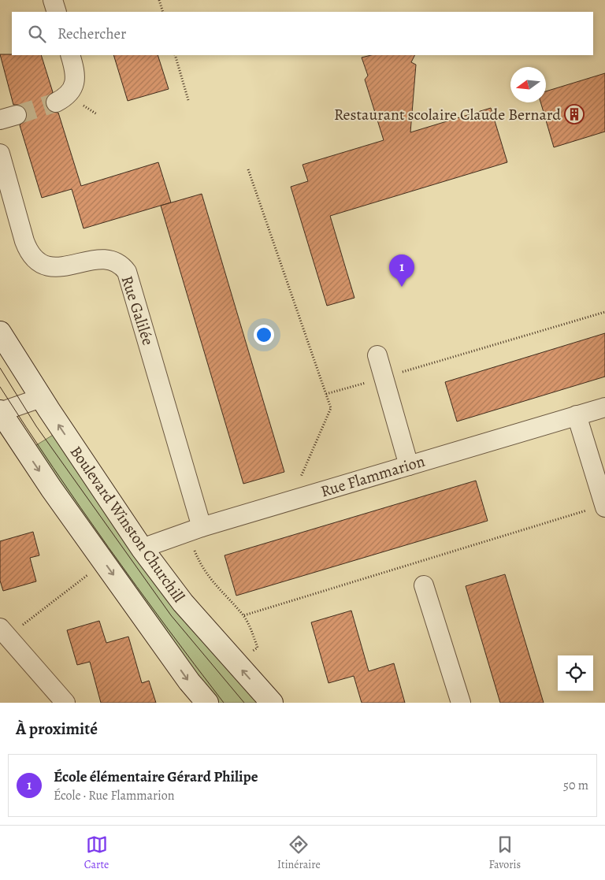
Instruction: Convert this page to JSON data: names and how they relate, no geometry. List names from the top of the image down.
{
  "streets": {
    "street": ["Rue Galilée", "Rue Flammarion", "Boulevard Winston Churchill"]
  },
  "crossings": [
    ["Rue Galilée", "Rue Flammarion"],
    ["Rue Flammarion", "Boulevard Winston Churchill"]
  ],
  "places": {
    "building": ["Restaurant scolaire Claude Bernard"]
  },
  "north": "left",
  "page": {
    "search": "Rechercher",
    "pins": "1",
    "heading": "À proximité",
    "list": [
      {
        "mark": "1",
        "name": "École élémentaire Gérard Philipe",
        "note": "École · Rue Flammarion",
        "value": "50 m"
      }
    ],
    "nav": ["Carte", "Itinéraire", "Favoris"]
  }
}
